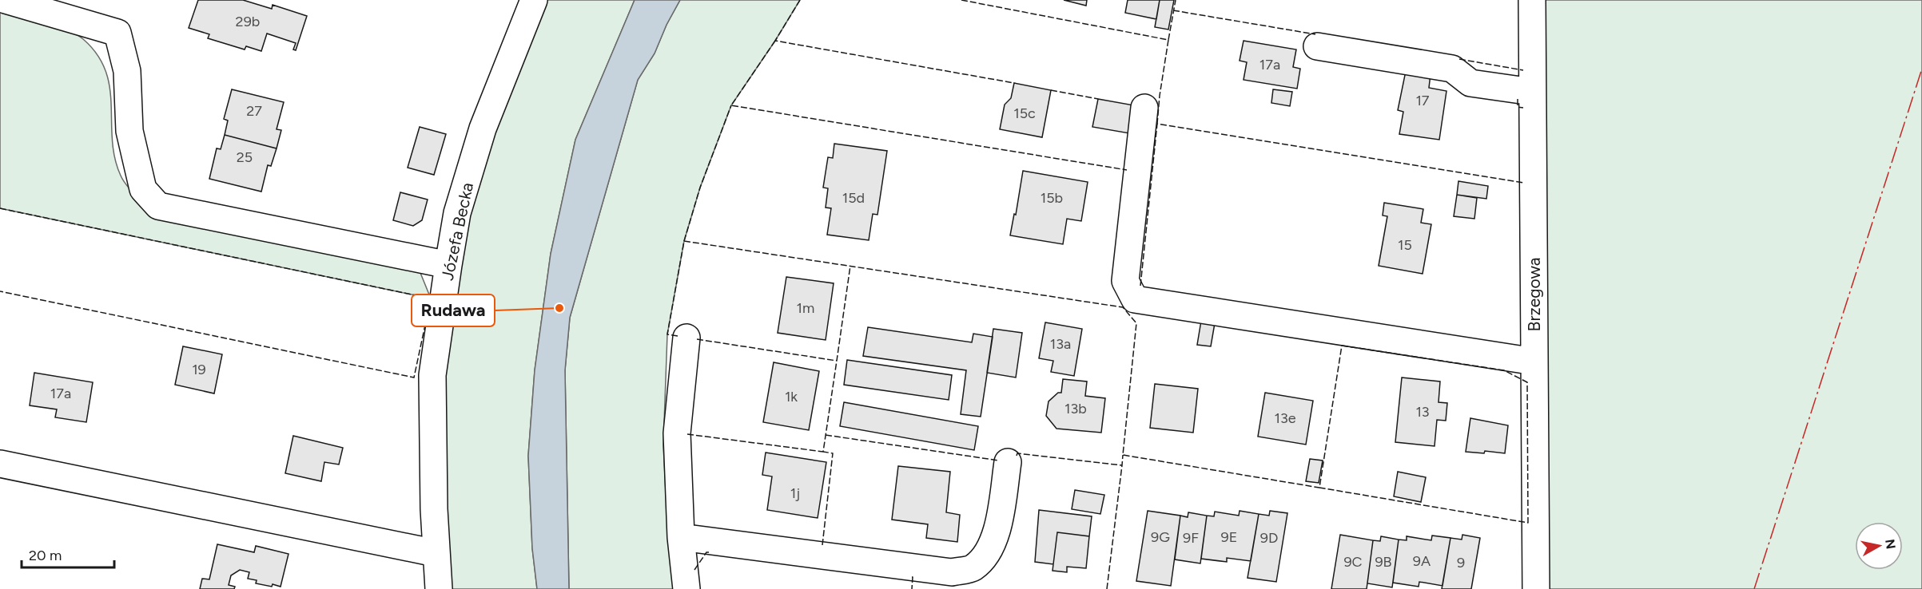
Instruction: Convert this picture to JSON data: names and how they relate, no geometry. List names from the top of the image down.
{
  "streets": {
    "street": ["Józefa Becka", "Brzegowa"]
  },
  "places": ["Rudawa"],
  "house_numbers": [
    "29b",
    "17a",
    "17",
    "27",
    "15c",
    "25",
    "15d",
    "15b",
    "15",
    "1m",
    "13a",
    "19",
    "17a",
    "1k",
    "13b",
    "13",
    "13e",
    "1j",
    "9G",
    "9E",
    "9F",
    "9D",
    "9A",
    "9C",
    "9B",
    "9"
  ],
  "scale_bar": "20 m",
  "north": "right"
}
